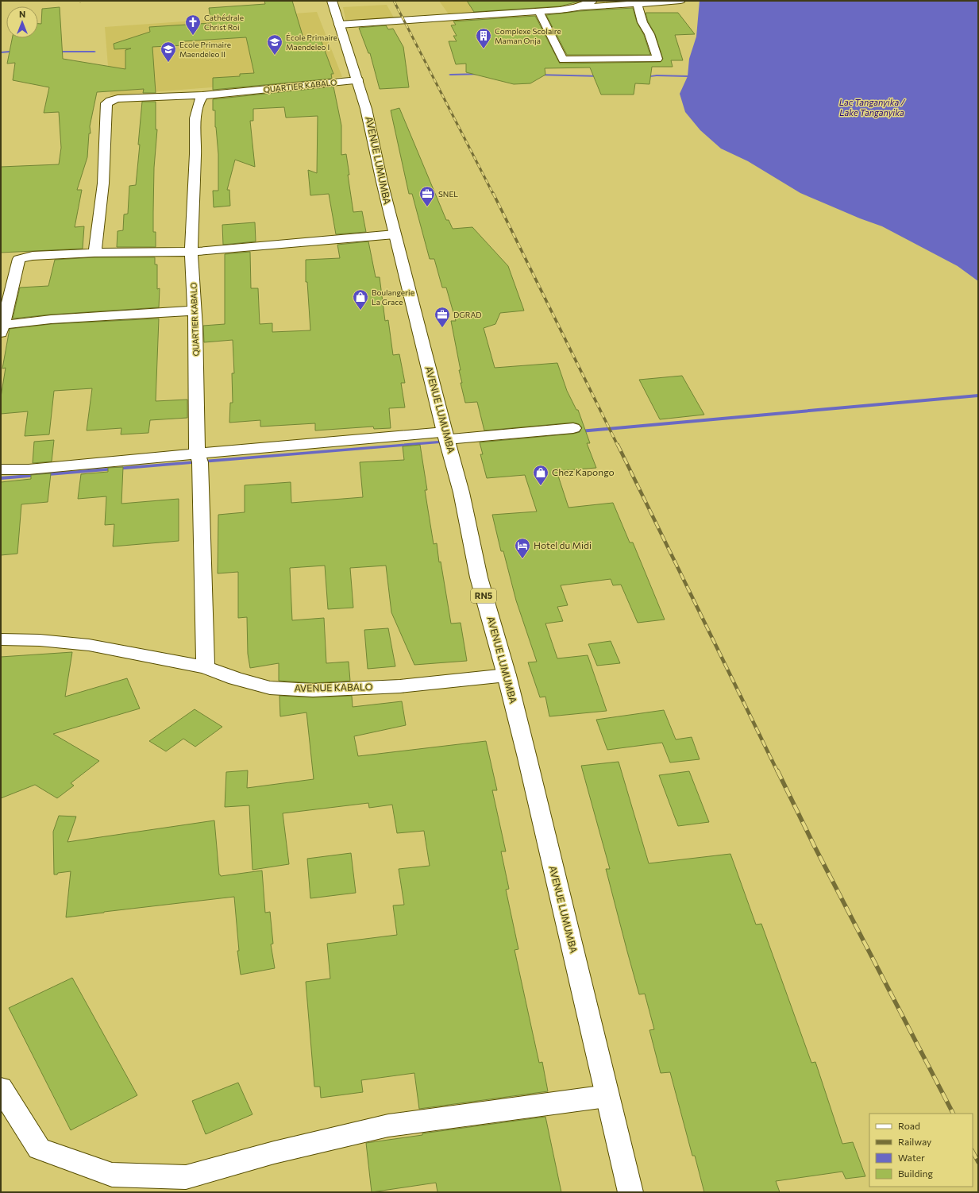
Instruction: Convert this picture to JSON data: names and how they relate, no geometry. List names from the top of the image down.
{
  "streets": {
    "main road": [
      "QUARTIER KABALO",
      "AVENUE LUMUMBA",
      "RN5",
      "AVENUE KABALO"
    ]
  },
  "crossings": [
    ["QUARTIER KABALO", "AVENUE LUMUMBA"],
    ["AVENUE LUMUMBA", "AVENUE KABALO"]
  ],
  "water": ["Lac Tanganyika / Lake Tanganyika"],
  "places": {
    "church": ["Cathédrale Christ Roi"],
    "building": ["Complexe Scolaire Maman Onja"],
    "school or university": ["École Primaire Maendeleo I", "Ecole Primaire Maendeleo II"],
    "office": ["SNEL", "DGRAD"],
    "shop": ["Boulangerie La Grace", "Chez Kapongo"],
    "hotel": ["Hotel du Midi"]
  },
  "legend": [
    "Road",
    "Railway",
    "Water",
    "Building"
  ],
  "north": "top"
}
